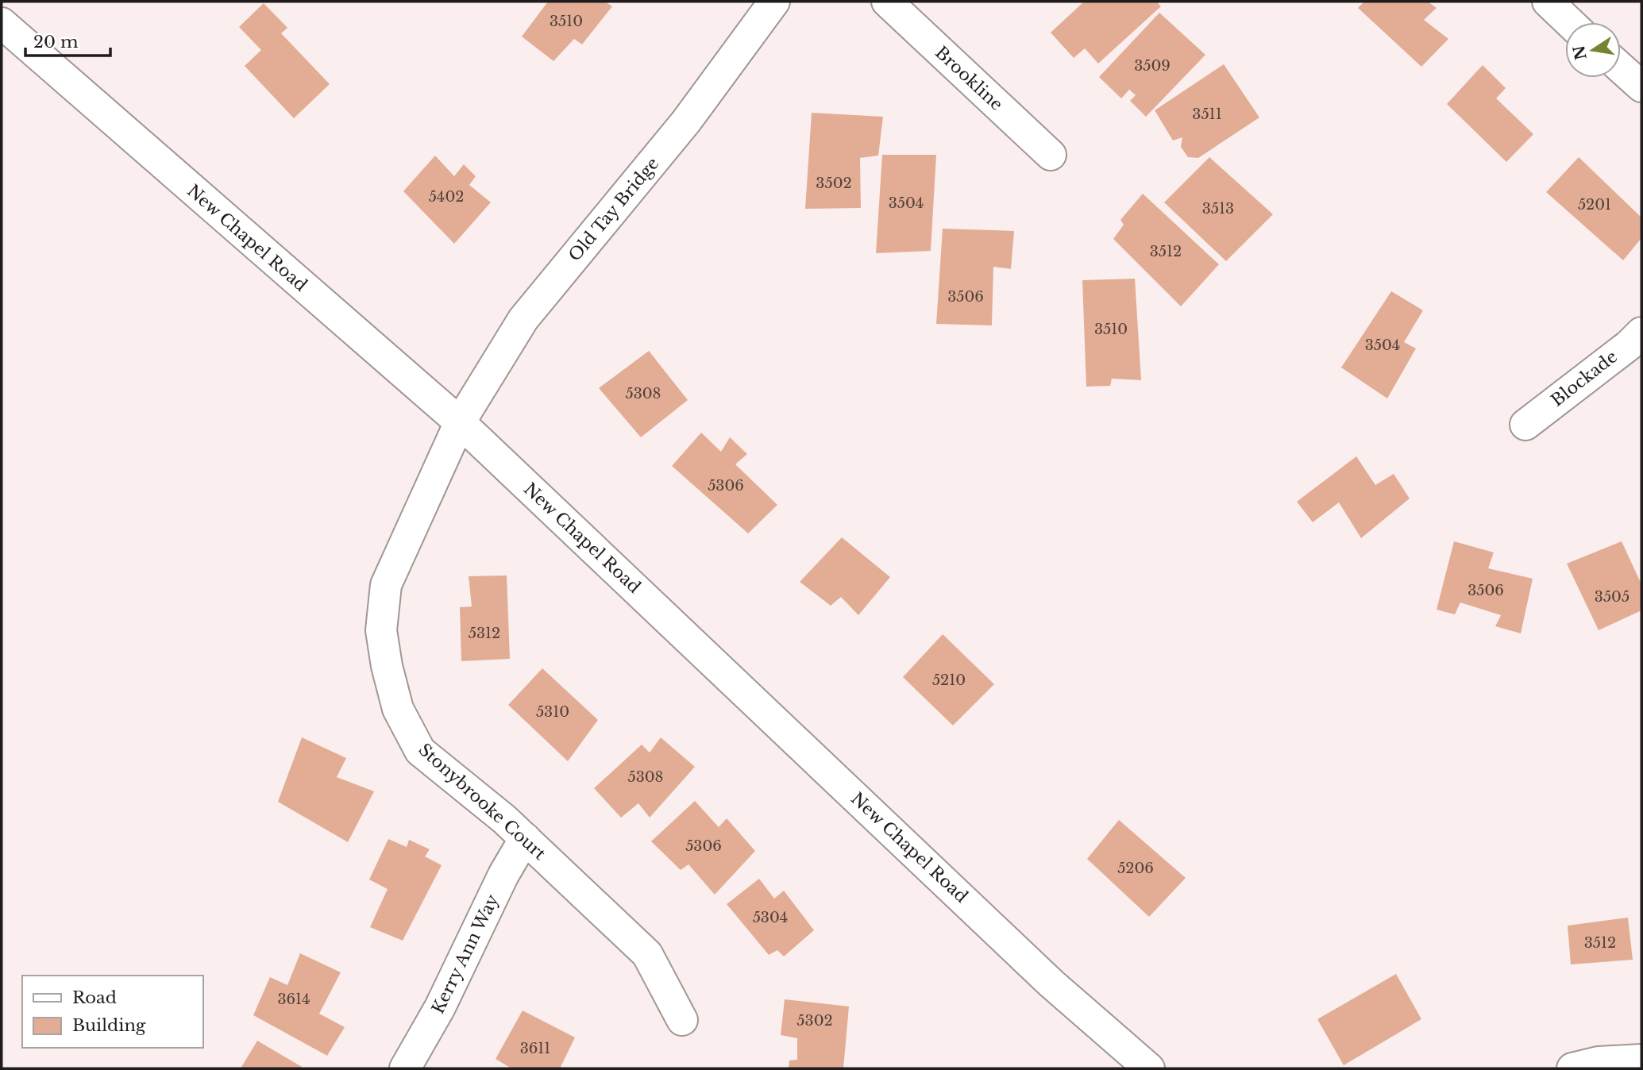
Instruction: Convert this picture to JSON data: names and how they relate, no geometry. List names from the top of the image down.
{
  "streets": {
    "street": [
      "Brookline",
      "Old Tay Bridge",
      "New Chapel Road",
      "Blockade",
      "Stonybrooke Court",
      "Kerry Ann Way"
    ]
  },
  "crossings": [
    ["Old Tay Bridge", "New Chapel Road"],
    ["Old Tay Bridge", "Stonybrooke Court"],
    ["New Chapel Road", "Stonybrooke Court"],
    ["Stonybrooke Court", "Kerry Ann Way"]
  ],
  "house_numbers": [
    "3510",
    "3509",
    "3511",
    "3502",
    "5402",
    "3504",
    "5201",
    "3513",
    "3512",
    "3506",
    "3510",
    "3504",
    "5308",
    "5306",
    "3506",
    "3505",
    "5312",
    "5210",
    "5310",
    "5308",
    "5306",
    "5206",
    "5304",
    "3512",
    "3614",
    "5302",
    "3611"
  ],
  "legend": ["Road", "Building"],
  "scale_bar": "20 m",
  "north": "left"
}
